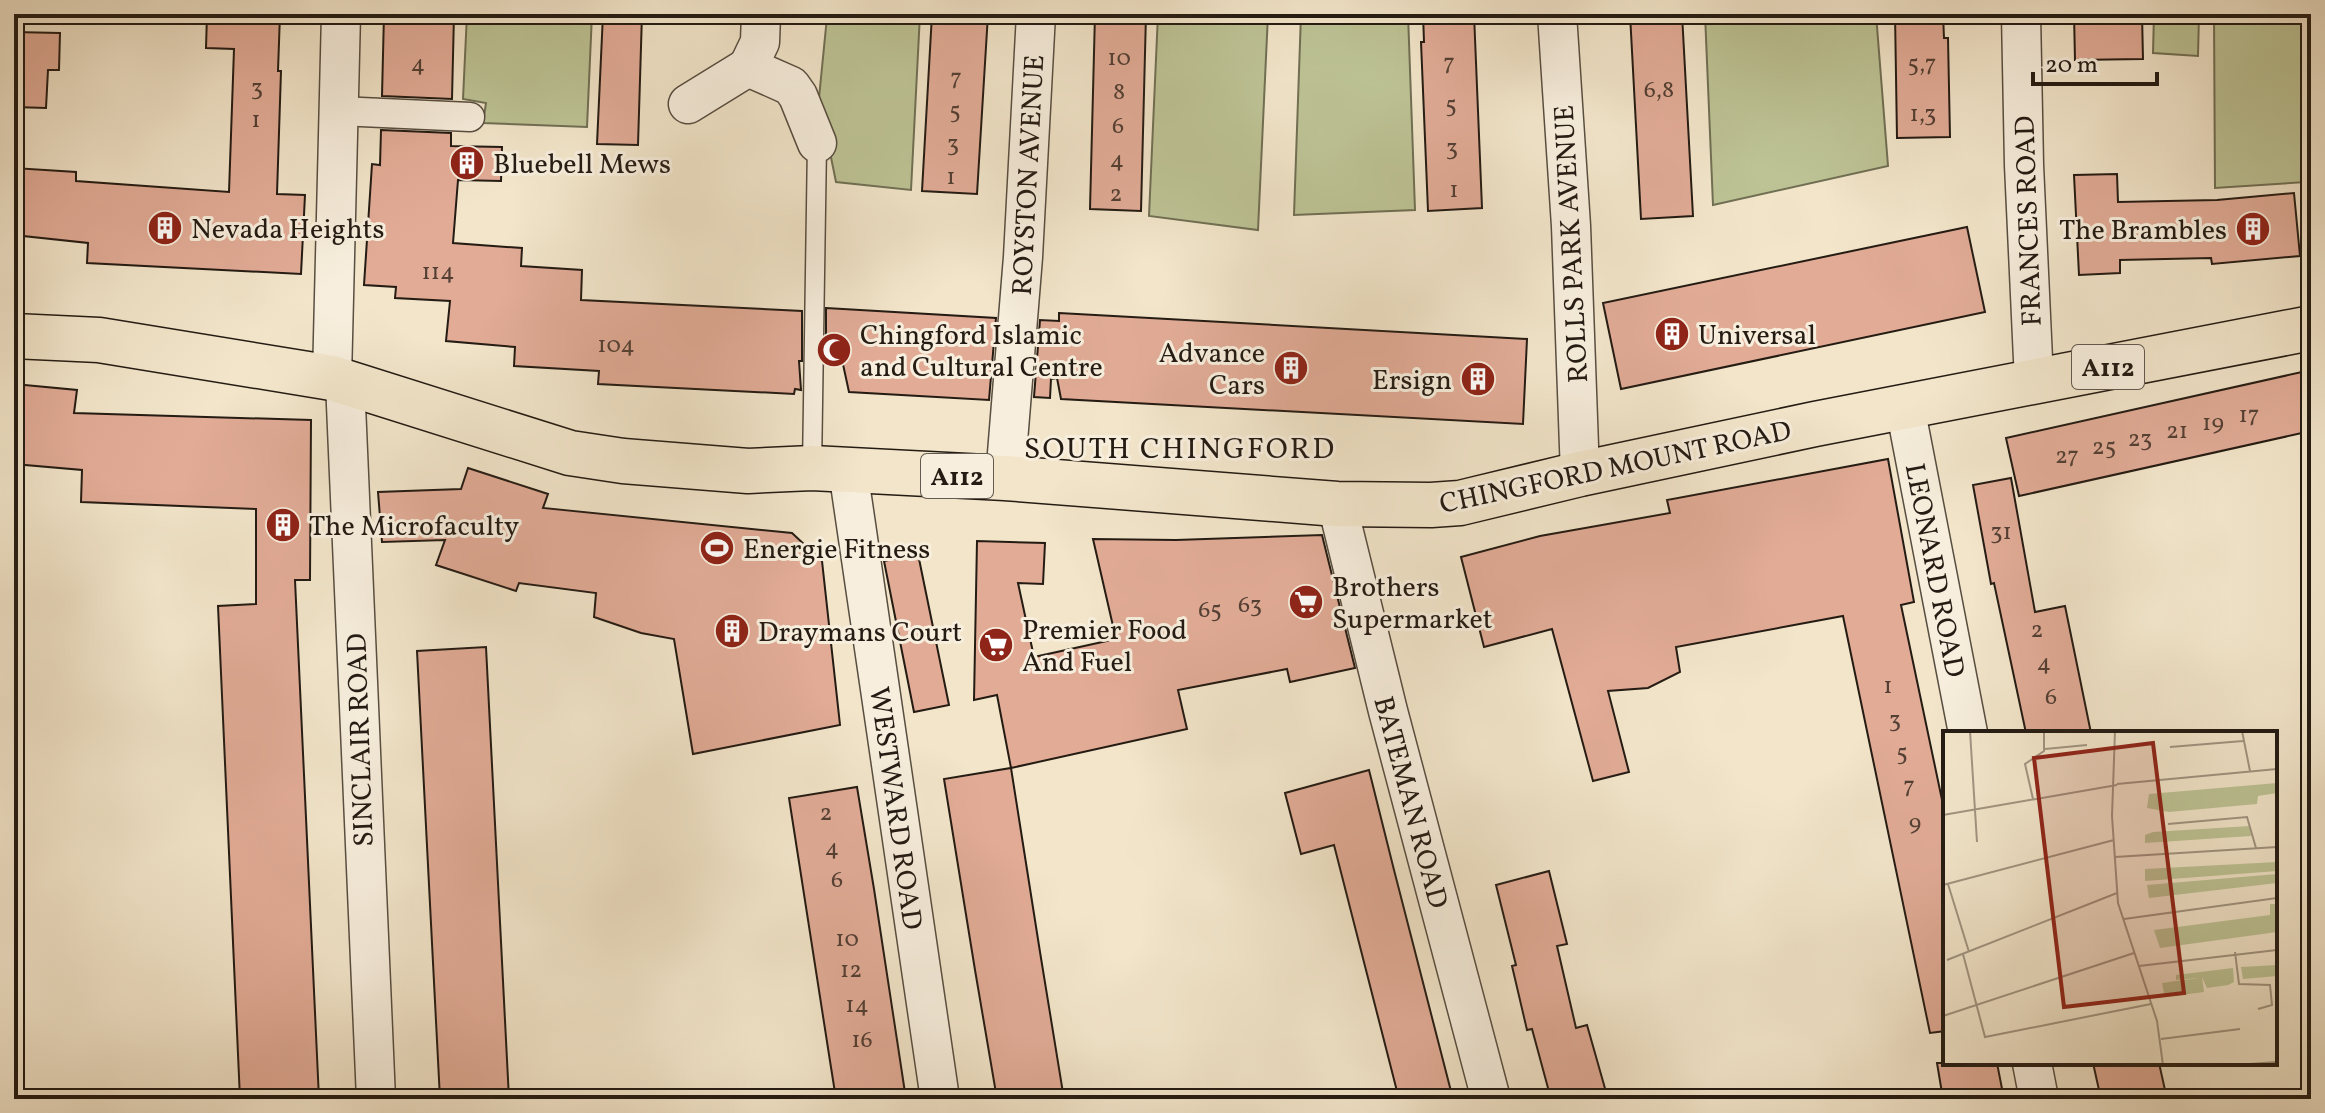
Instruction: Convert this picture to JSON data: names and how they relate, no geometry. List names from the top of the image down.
{
  "streets": {
    "main road": ["A112", "CHINGFORD MOUNT ROAD"],
    "street": [
      "ROYSTON AVENUE",
      "FRANCES ROAD",
      "ROLLS PARK AVENUE",
      "LEONARD ROAD",
      "SINCLAIR ROAD",
      "BATEMAN ROAD",
      "WESTWARD ROAD"
    ]
  },
  "crossings": [
    ["ROYSTON AVENUE", "CHINGFORD MOUNT ROAD"],
    ["FRANCES ROAD", "CHINGFORD MOUNT ROAD"],
    ["ROLLS PARK AVENUE", "CHINGFORD MOUNT ROAD"],
    ["CHINGFORD MOUNT ROAD", "LEONARD ROAD"],
    ["CHINGFORD MOUNT ROAD", "SINCLAIR ROAD"],
    ["CHINGFORD MOUNT ROAD", "BATEMAN ROAD"],
    ["CHINGFORD MOUNT ROAD", "WESTWARD ROAD"]
  ],
  "districts": ["SOUTH CHINGFORD"],
  "places": {
    "building": [
      "Bluebell Mews",
      "Nevada Heights",
      "The Brambles",
      "Universal",
      "Advance Cars",
      "Ersign",
      "The Microfaculty",
      "Draymans Court"
    ],
    "mosque": ["Chingford Islamic and Cultural Centre"],
    "sports": ["Energie Fitness"],
    "supermarket": ["Brothers Supermarket", "Premier Food And Fuel"]
  },
  "house_numbers": [
    "10",
    "7",
    "4",
    "5,7",
    "7",
    "3",
    "6,8",
    "8",
    "5",
    "5",
    "1,3",
    "1",
    "6",
    "3",
    "3",
    "4",
    "1",
    "1",
    "2",
    "114",
    "104",
    "17",
    "19",
    "21",
    "23",
    "25",
    "27",
    "31",
    "63",
    "65",
    "2",
    "4",
    "1",
    "6",
    "3",
    "5",
    "7",
    "2",
    "9",
    "4",
    "6",
    "10",
    "12",
    "14",
    "16"
  ],
  "scale_bar": "20 m"
}
